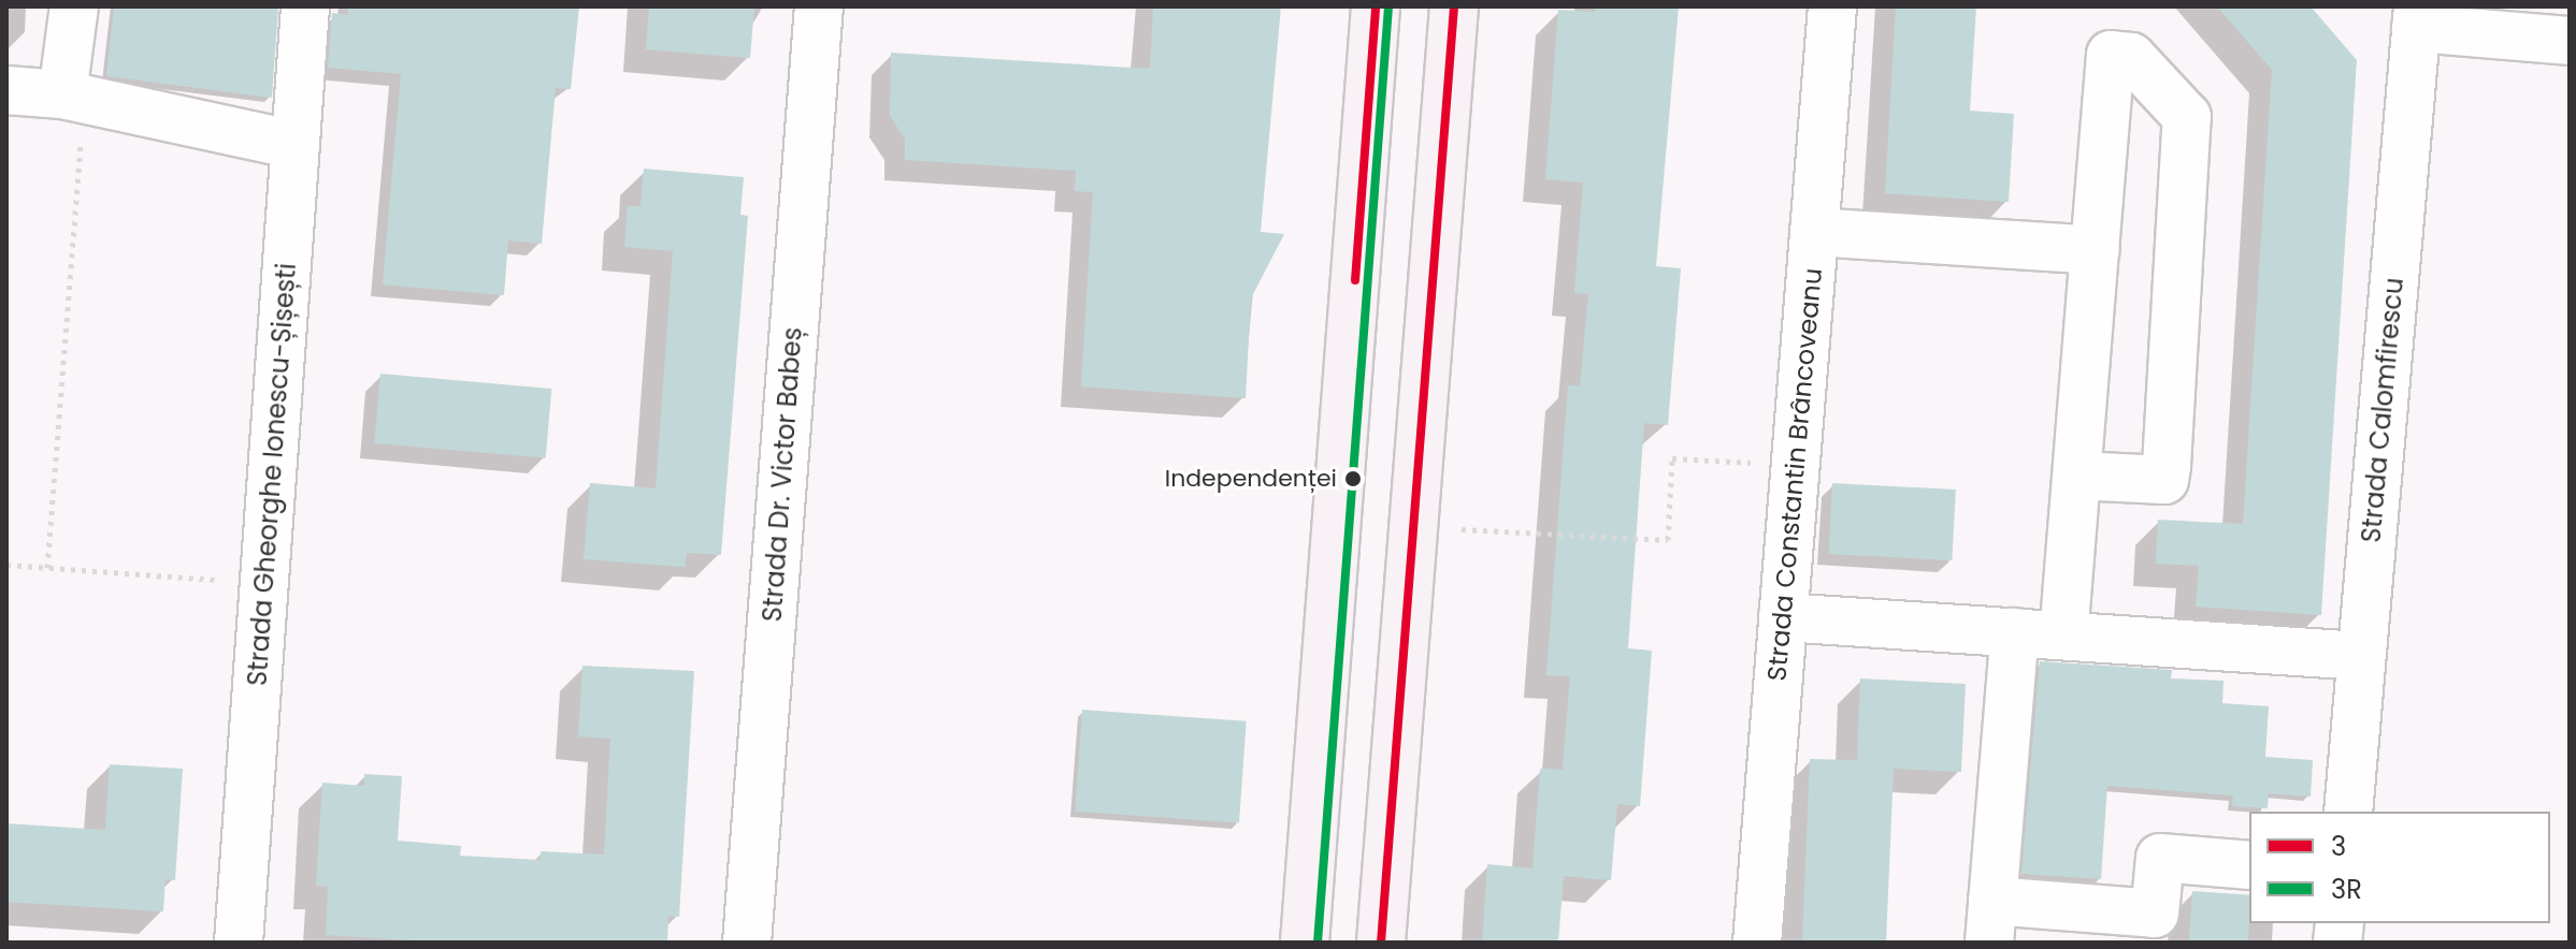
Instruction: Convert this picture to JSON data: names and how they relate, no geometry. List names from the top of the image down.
{
  "streets": {
    "street": [
      "Strada Calomfirescu",
      "Strada Gheorghe Ionescu-Șișești",
      "Strada Dr. Victor Babeș",
      "Strada Constantin Brâncoveanu"
    ]
  },
  "places": ["Independenței"],
  "lines": ["transit line 3", "transit line 3R"],
  "legend": ["3", "3R"]
}
